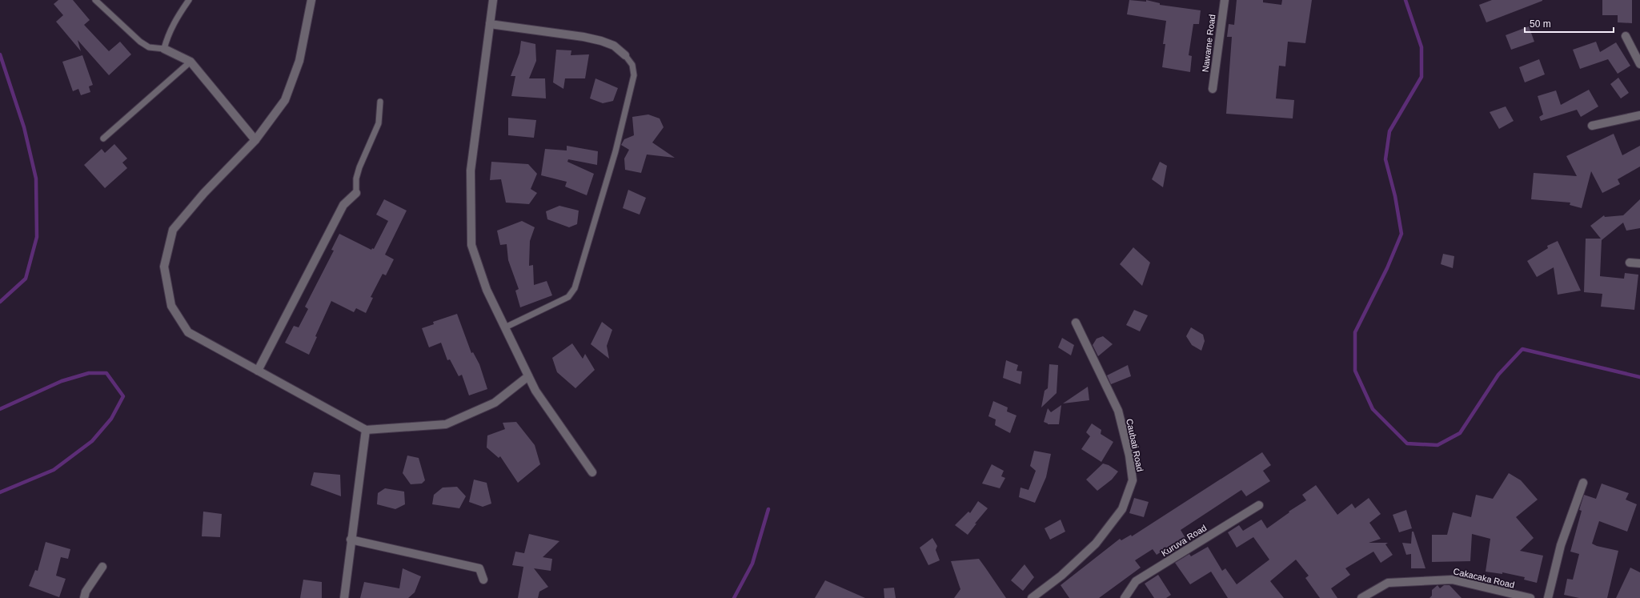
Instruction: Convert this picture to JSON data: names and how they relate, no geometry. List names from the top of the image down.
{
  "streets": {
    "street": [
      "Nawame Road",
      "Caubati Road",
      "Kuruva Road",
      "Cakacaka Road"
    ]
  },
  "scale_bar": "50 m"
}
